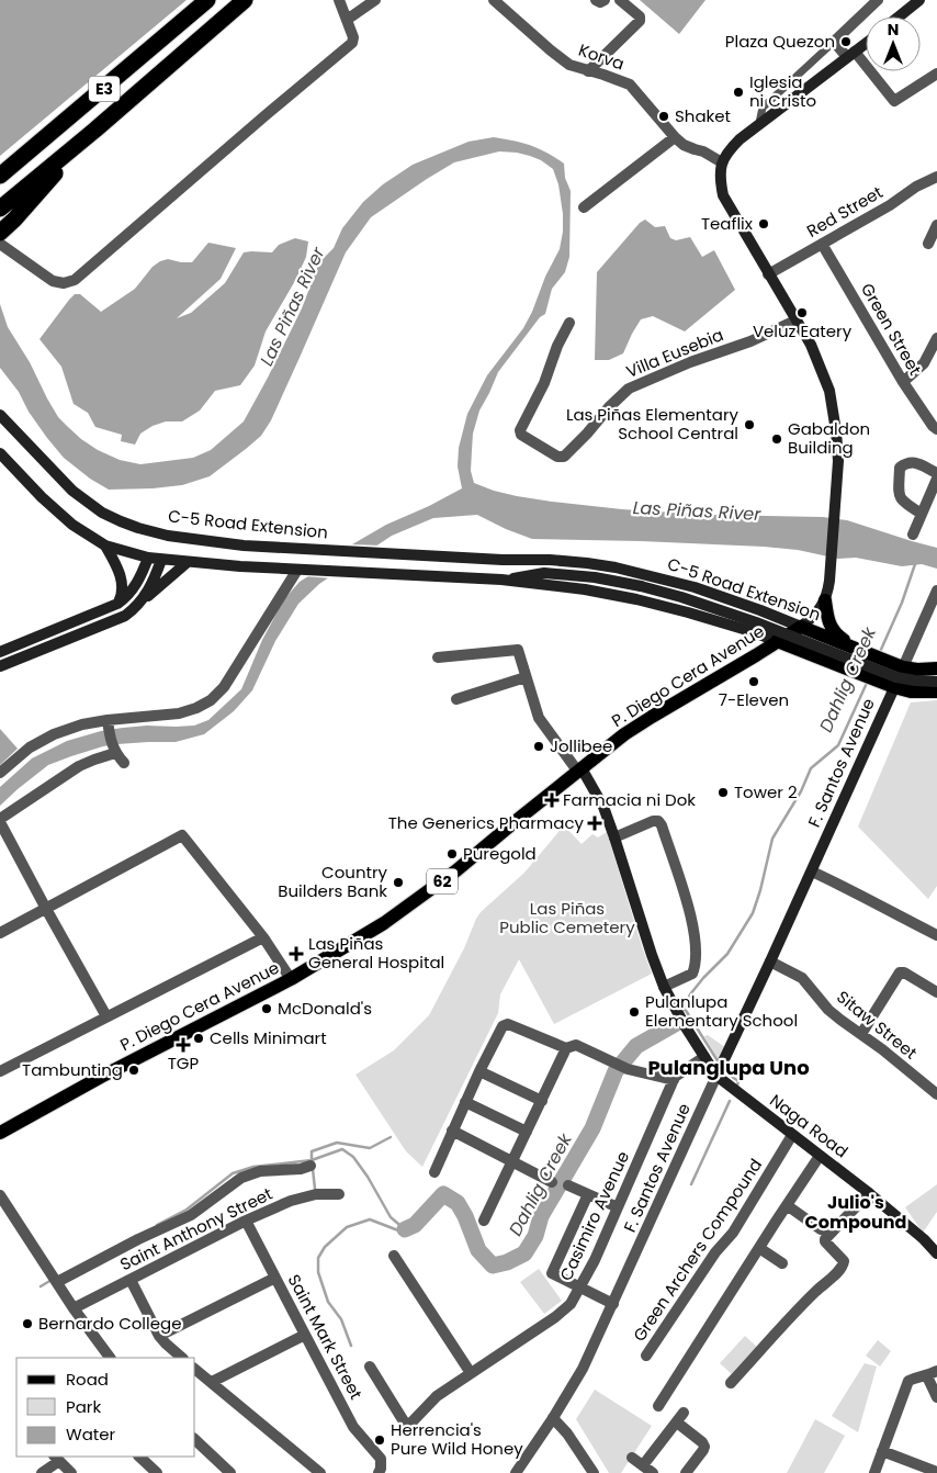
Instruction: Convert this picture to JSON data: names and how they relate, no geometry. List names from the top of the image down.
{
  "streets": {
    "highway": ["E3"],
    "main road": [
      "C-5 Road Extension",
      "P. Diego Cera Avenue",
      "F. Santos Avenue",
      "62",
      "Naga Road"
    ],
    "street": [
      "Korva",
      "Red Street",
      "Green Street",
      "Villa Eusebia",
      "Sitaw Street",
      "Casimiro Avenue",
      "Saint Anthony Street",
      "Green Archers Compound",
      "Saint Mark Street"
    ]
  },
  "crossings": [
    ["Red Street", "Green Street"],
    ["C-5 Road Extension", "P. Diego Cera Avenue"],
    ["C-5 Road Extension", "F. Santos Avenue"],
    ["P. Diego Cera Avenue", "Naga Road"],
    ["F. Santos Avenue", "Sitaw Street"],
    ["F. Santos Avenue", "Naga Road"],
    ["Naga Road", "Casimiro Avenue"],
    ["Naga Road", "Green Archers Compound"],
    ["Saint Anthony Street", "Saint Mark Street"]
  ],
  "districts": ["Pulanglupa Uno", "Julio's Compound"],
  "water": ["Las Piñas River", "Dahlig Creek"],
  "parks": ["Las Piñas Public Cemetery"],
  "places": {
    "other": [
      "Plaza Quezon",
      "Iglesia ni Cristo",
      "Shaket",
      "Teaflix",
      "Veluz Eatery",
      "Las Piñas Elementary School Central",
      "Gabaldon Building",
      "7-Eleven",
      "Jollibee",
      "Tower 2",
      "Puregold",
      "Country Builders Bank",
      "McDonald's",
      "Pulanlupa Elementary School",
      "Cells Minimart",
      "Tambunting",
      "Bernardo College",
      "Herrencia's Pure Wild Honey"
    ],
    "health": [
      "Farmacia ni Dok",
      "The Generics Pharmacy",
      "Las Piñas General Hospital",
      "TGP"
    ]
  },
  "legend": ["Road", "Park", "Water"],
  "north": "top"
}
